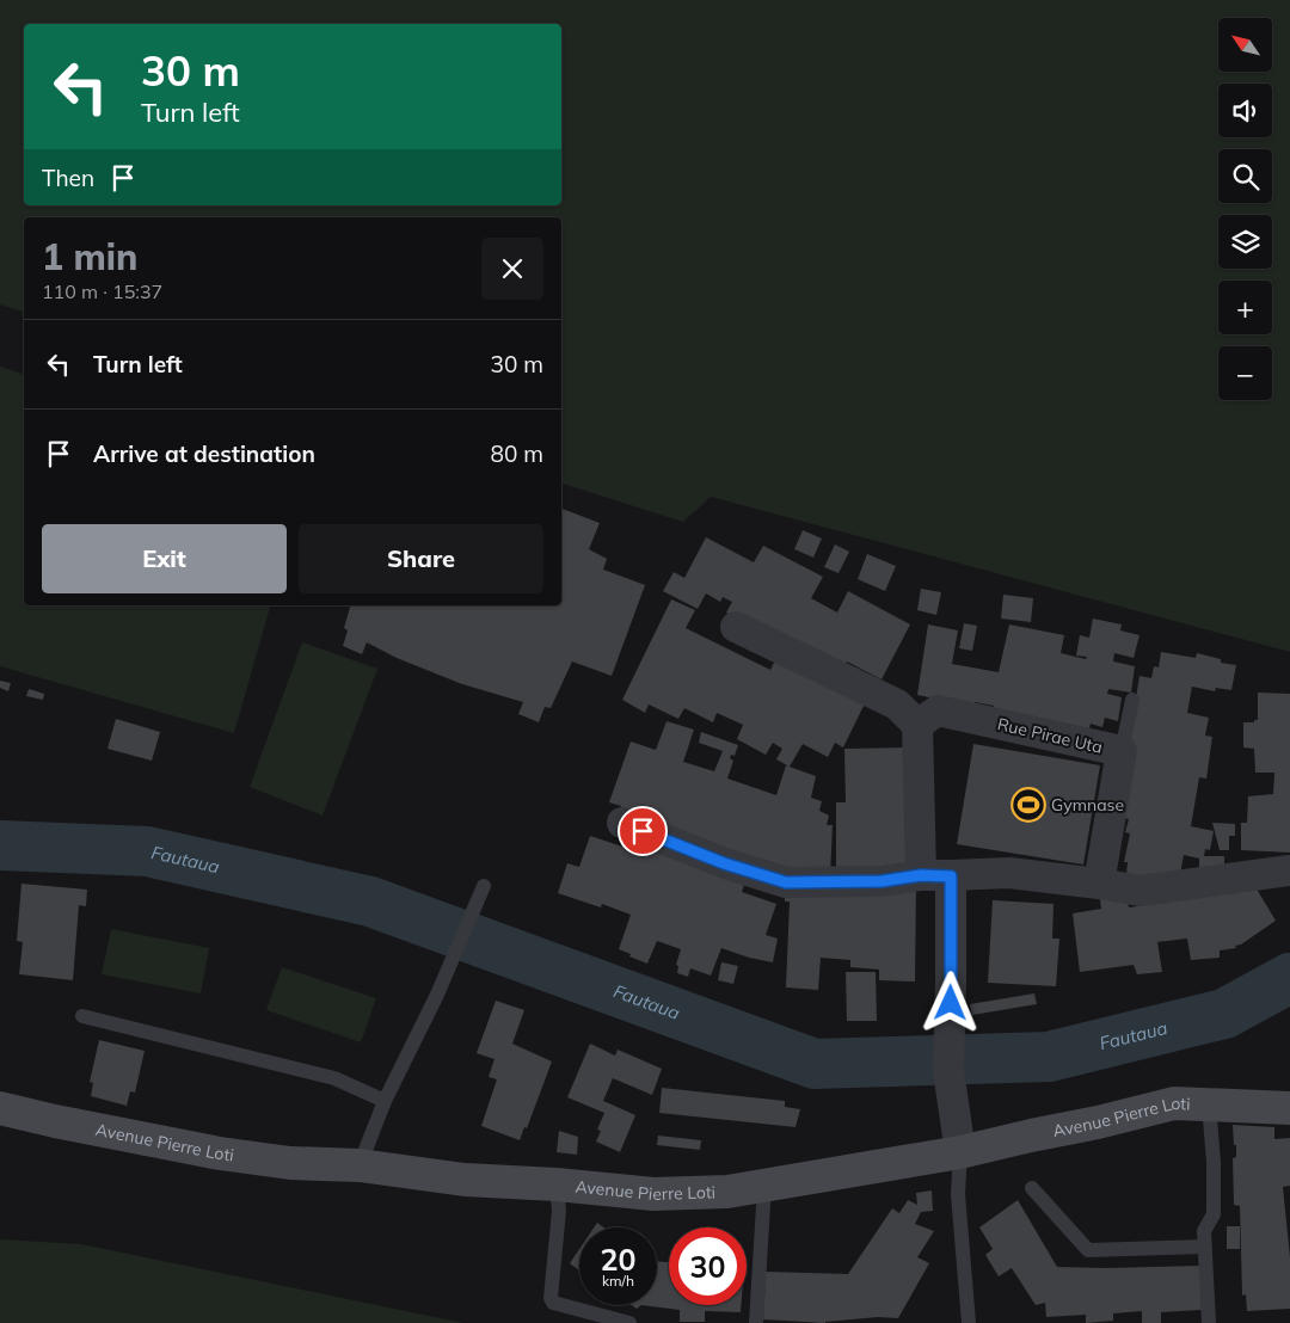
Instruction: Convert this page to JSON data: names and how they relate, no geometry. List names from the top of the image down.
{
  "streets": {
    "main road": ["Avenue Pierre Loti"],
    "street": ["Rue Pirae Uta"]
  },
  "water": ["Fautaua"],
  "places": {
    "sports": ["Gymnase"]
  },
  "north": "top left",
  "page": {
    "map_buttons": ["+", "−"],
    "turn": ["30 m", "Turn left"],
    "then": "Then",
    "heading": ["1 min", "110 m · 15:37"],
    "list": [
      {
        "name": "Turn left",
        "value": "30 m"
      },
      {
        "name": "Arrive at destination",
        "value": "80 m"
      }
    ],
    "buttons": ["Exit", "Share"],
    "speed": "20 km/h",
    "limit": "30"
  }
}
